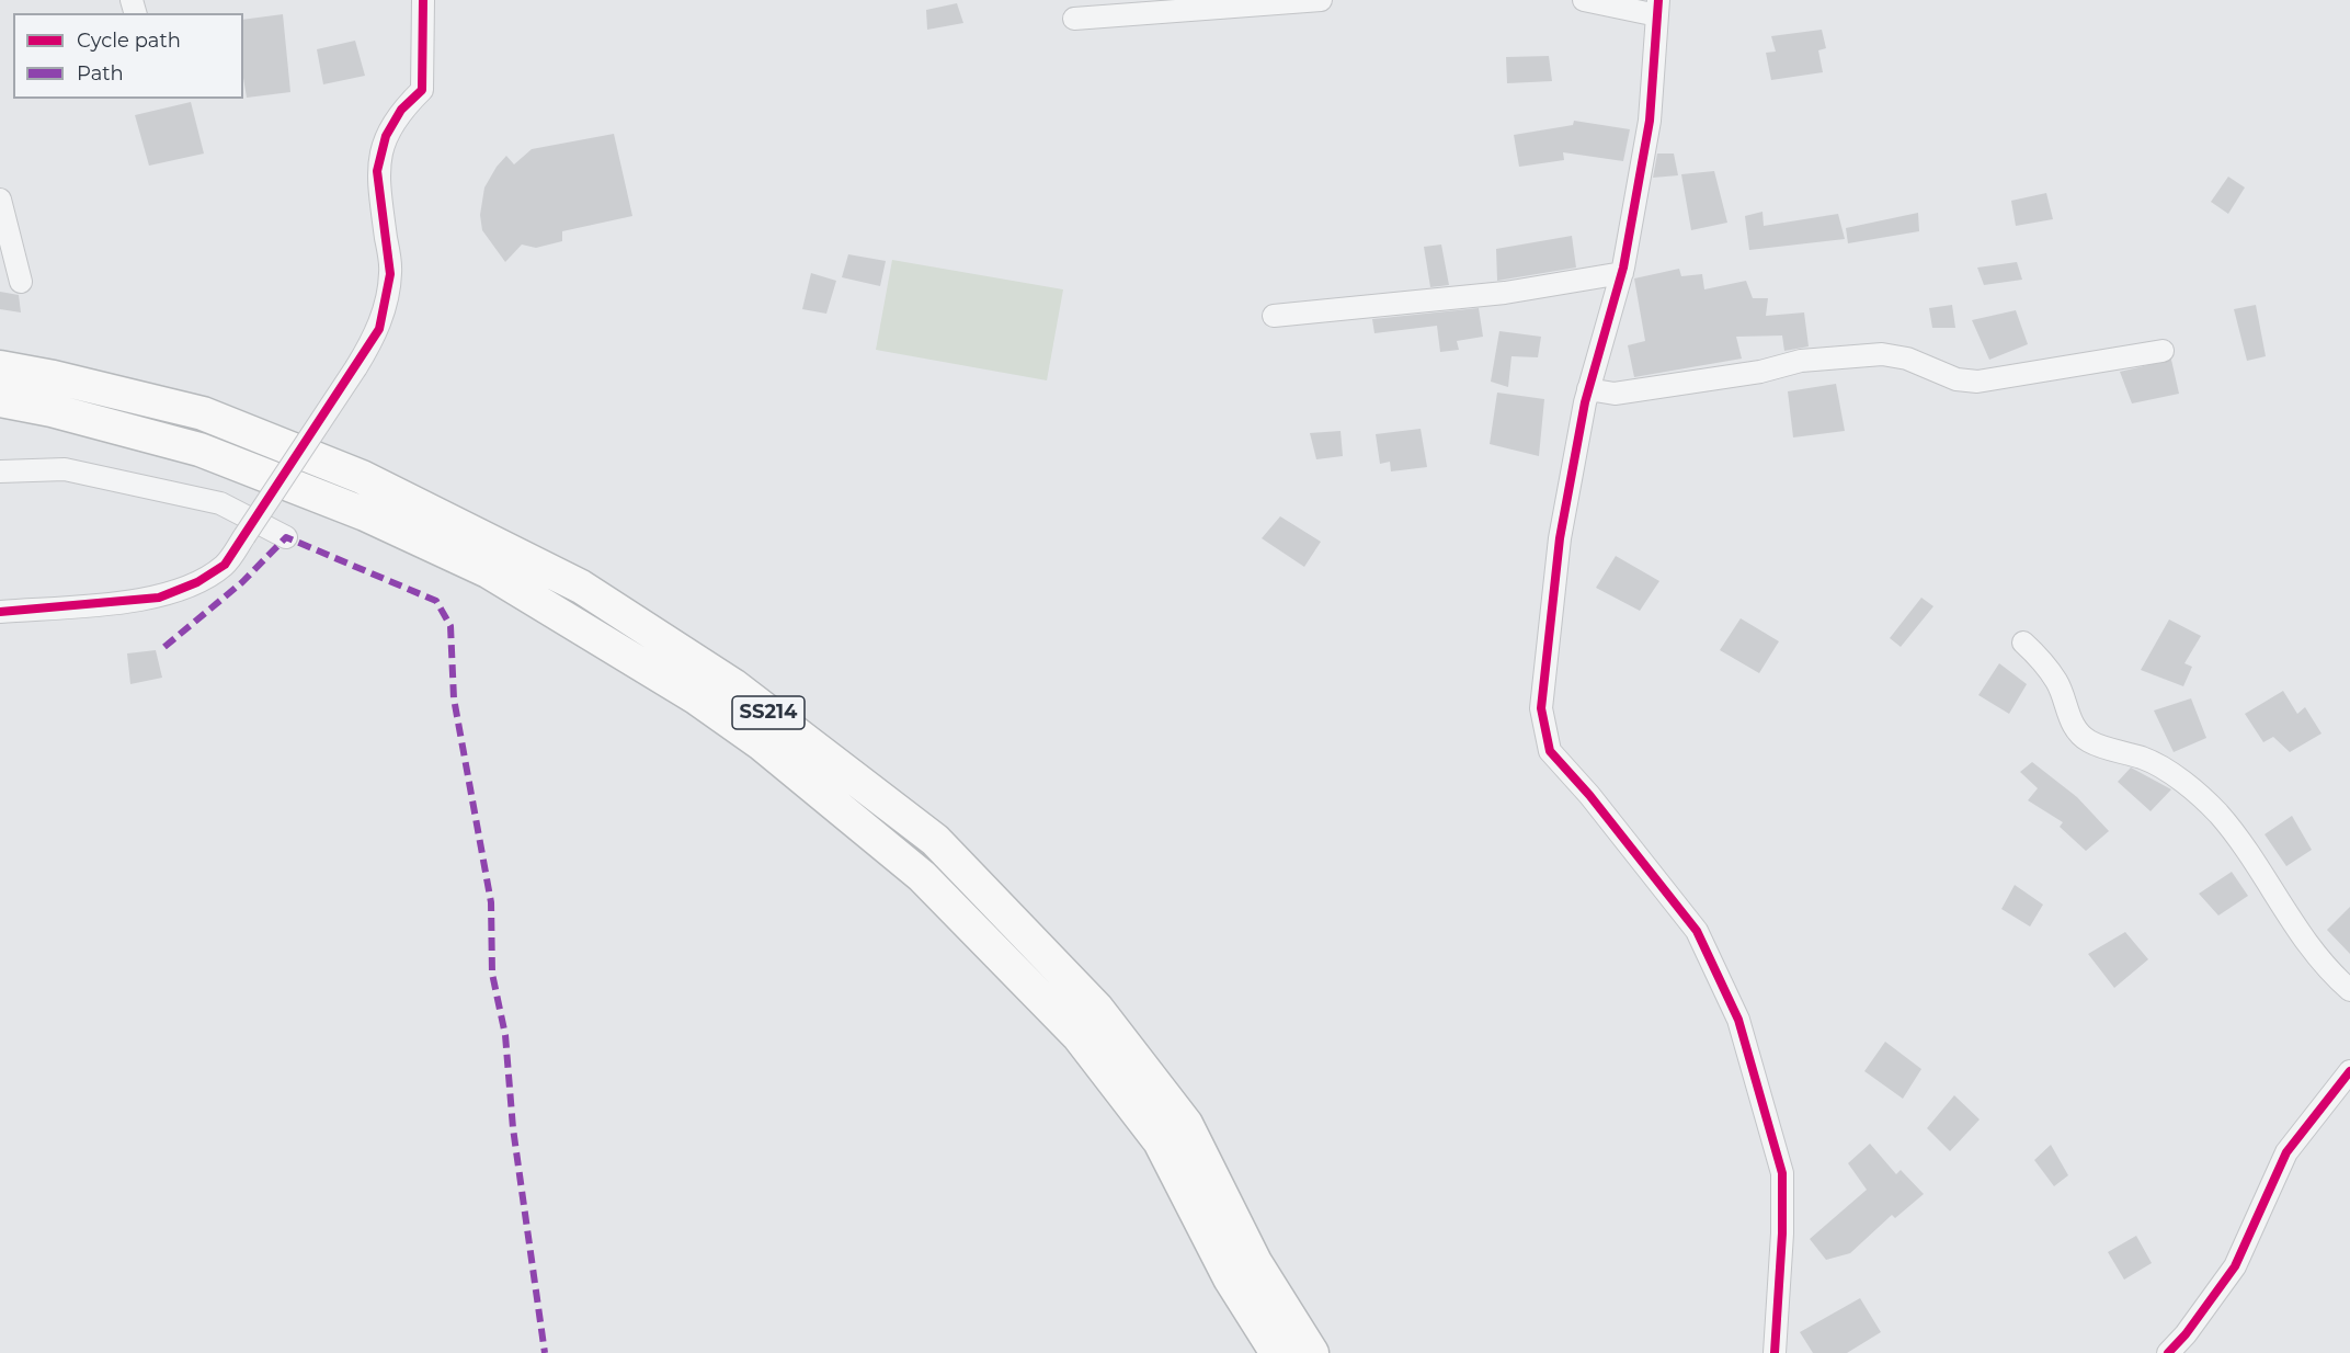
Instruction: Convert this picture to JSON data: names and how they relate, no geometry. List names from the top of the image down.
{
  "streets": {
    "highway": ["SS214"]
  },
  "legend": ["Cycle path", "Path"]
}
